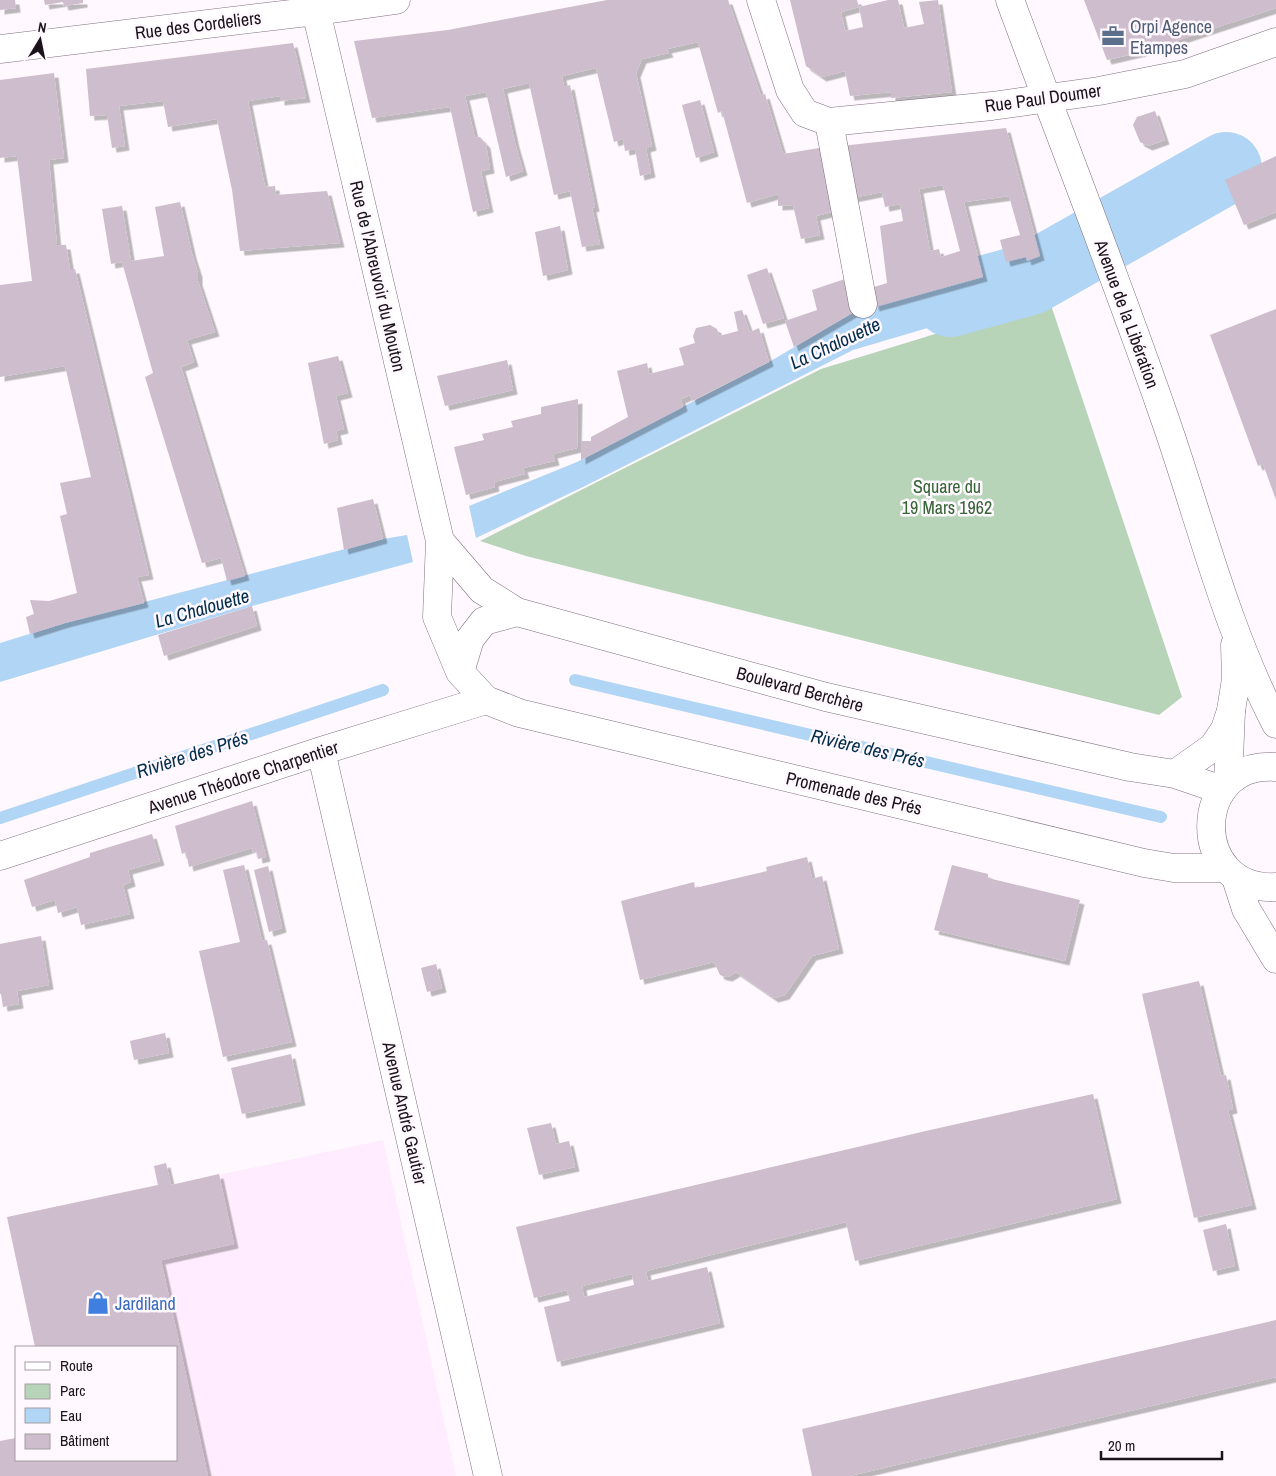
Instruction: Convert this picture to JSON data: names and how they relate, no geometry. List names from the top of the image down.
{
  "streets": {
    "street": [
      "Rue des Cordeliers",
      "Rue Paul Doumer",
      "Rue de l'Abreuvoir du Mouton",
      "Avenue de la Libération",
      "Boulevard Berchère",
      "Avenue Théodore Charpentier",
      "Promenade des Prés",
      "Avenue André Gautier"
    ]
  },
  "crossings": [
    ["Rue des Cordeliers", "Rue de l'Abreuvoir du Mouton"],
    ["Rue Paul Doumer", "Avenue de la Libération"],
    ["Rue de l'Abreuvoir du Mouton", "Boulevard Berchère"],
    ["Rue de l'Abreuvoir du Mouton", "Avenue Théodore Charpentier"],
    ["Rue de l'Abreuvoir du Mouton", "Promenade des Prés"],
    ["Avenue de la Libération", "Boulevard Berchère"],
    ["Avenue Théodore Charpentier", "Promenade des Prés"],
    ["Avenue Théodore Charpentier", "Avenue André Gautier"]
  ],
  "water": ["La Chalouette", "Rivière des Prés"],
  "parks": ["Square du 19 Mars 1962"],
  "places": {
    "office": ["Orpi Agence Etampes"],
    "shop": ["Jardiland"]
  },
  "legend": [
    "Route",
    "Parc",
    "Eau",
    "Bâtiment"
  ],
  "scale_bar": "20 m",
  "north": "top"
}
